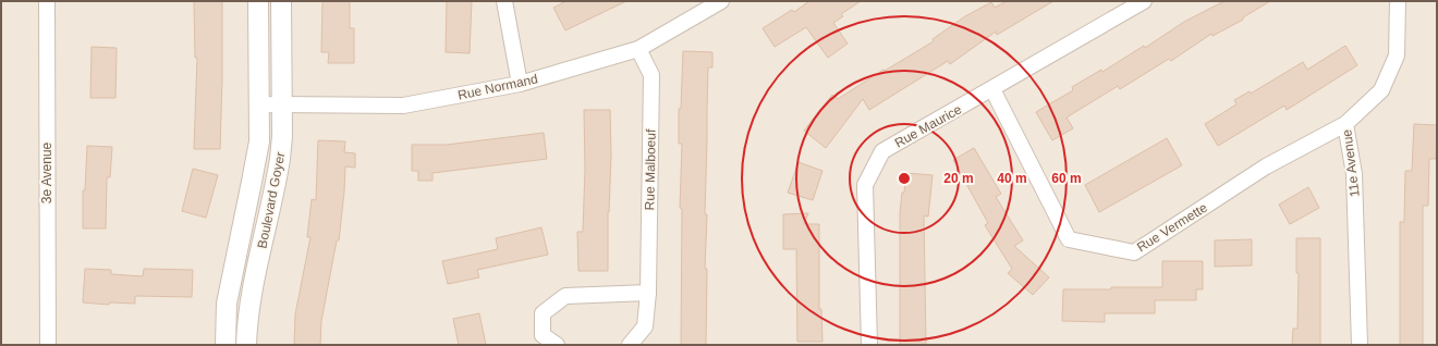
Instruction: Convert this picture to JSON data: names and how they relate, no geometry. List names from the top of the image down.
{
  "streets": {
    "street": [
      "Rue Normand",
      "Rue Maurice",
      "11e Avenue",
      "Rue Malboeuf",
      "3e Avenue",
      "Boulevard Goyer",
      "Rue Vermette"
    ]
  },
  "crossings": [
    ["Rue Normand", "Rue Malboeuf"],
    ["Rue Normand", "Boulevard Goyer"],
    ["Rue Maurice", "Rue Vermette"],
    ["11e Avenue", "Rue Vermette"]
  ],
  "rings": ["20 m", "40 m", "60 m"]
}
